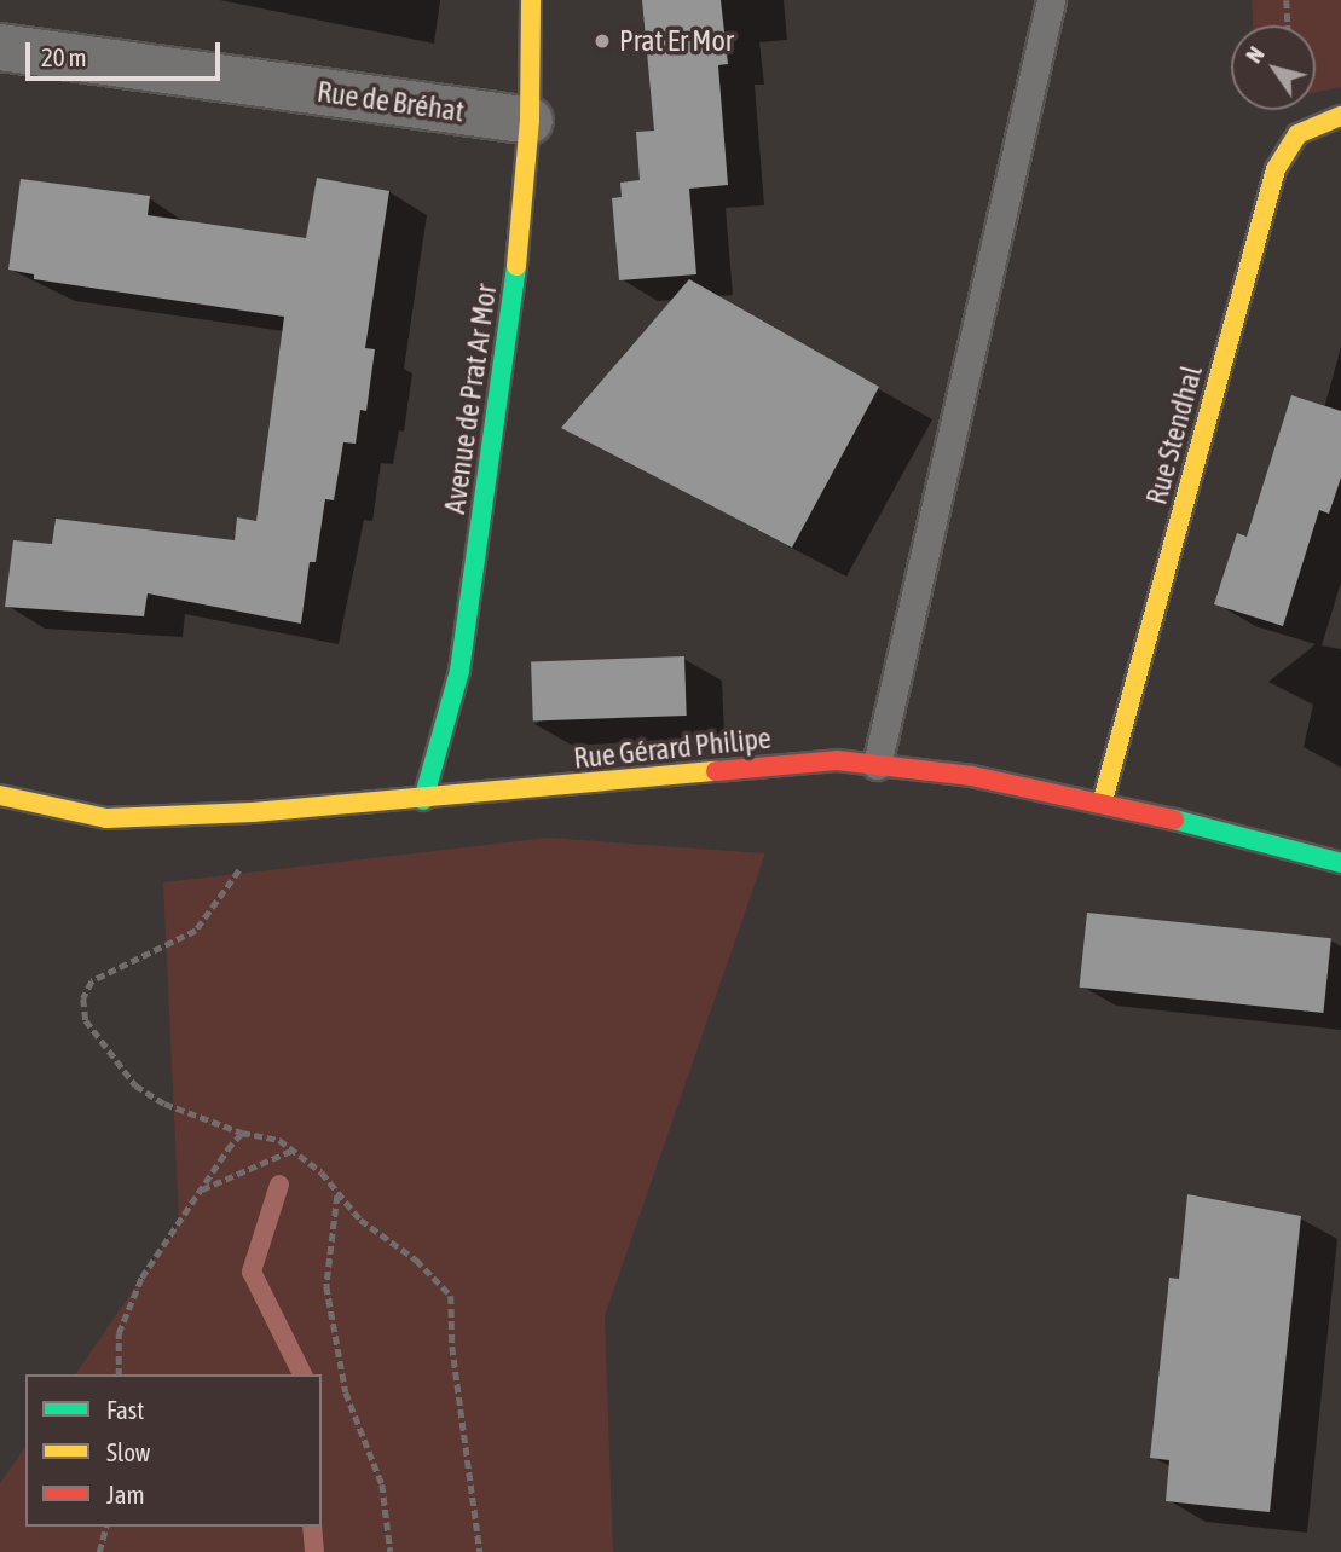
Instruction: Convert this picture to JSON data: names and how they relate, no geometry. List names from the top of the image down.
{
  "streets": {
    "street": [
      "Rue de Bréhat",
      "Avenue de Prat Ar Mor",
      "Rue Stendhal",
      "Rue Gérard Philipe"
    ]
  },
  "crossings": [
    ["Rue de Bréhat", "Avenue de Prat Ar Mor"],
    ["Avenue de Prat Ar Mor", "Rue Gérard Philipe"],
    ["Rue Stendhal", "Rue Gérard Philipe"]
  ],
  "places": ["Prat Er Mor"],
  "legend": ["Fast", "Slow", "Jam"],
  "scale_bar": "20 m",
  "north": "top left"
}
